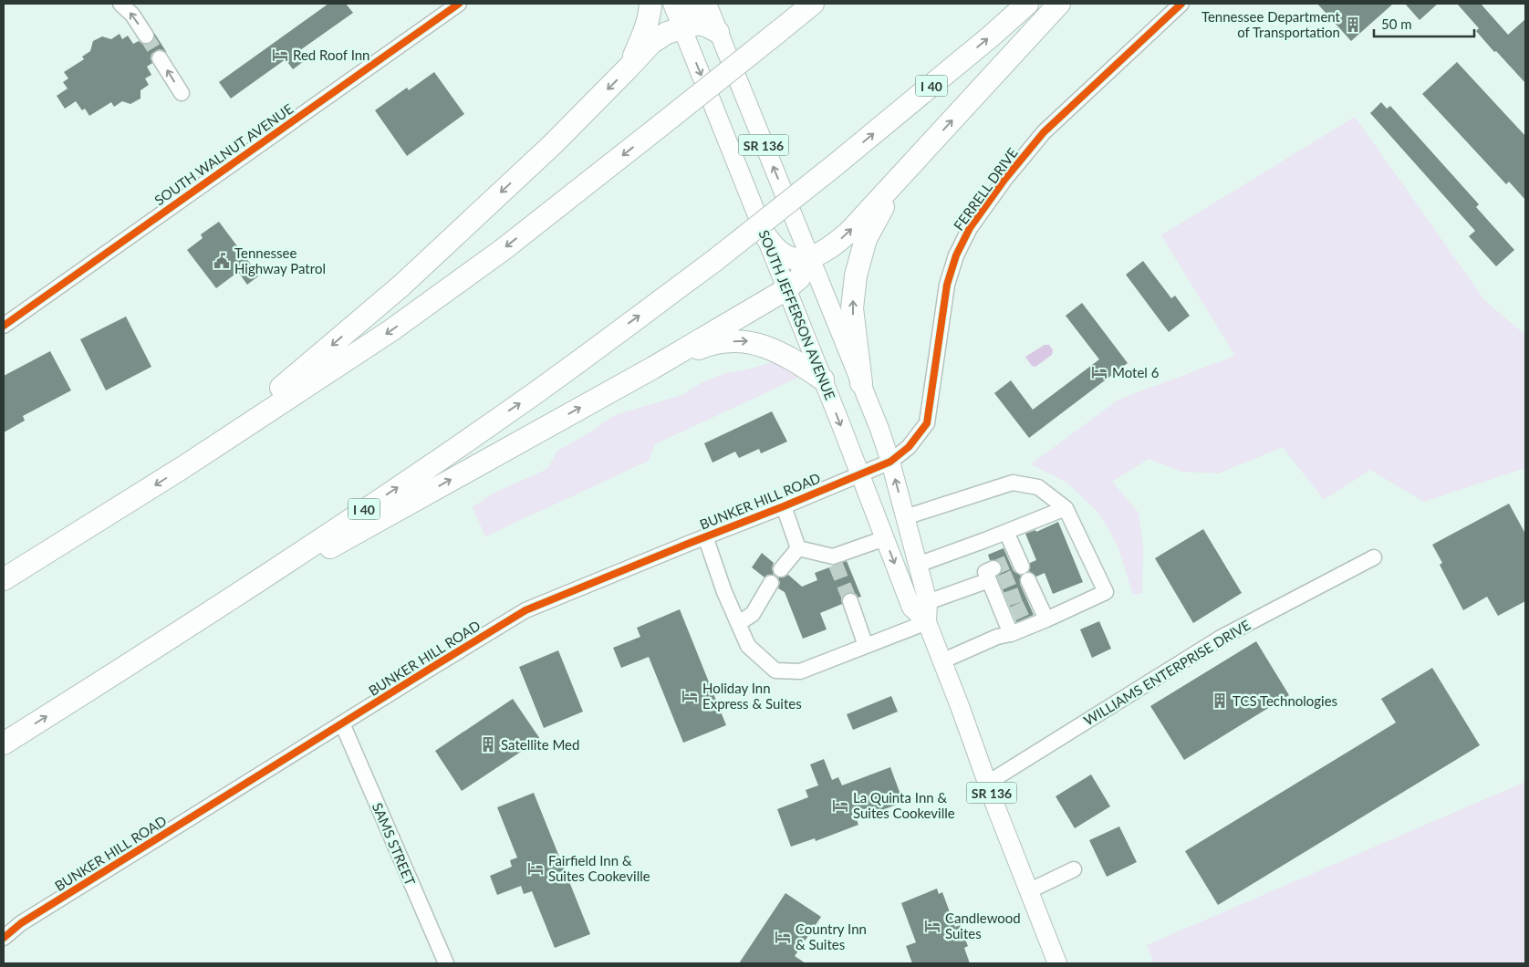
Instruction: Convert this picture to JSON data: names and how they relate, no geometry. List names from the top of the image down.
{
  "streets": {
    "highway": ["I 40"],
    "main road": ["SR 136", "SOUTH JEFFERSON AVENUE"],
    "street": [
      "SOUTH WALNUT AVENUE",
      "FERRELL DRIVE",
      "BUNKER HILL ROAD",
      "WILLIAMS ENTERPRISE DRIVE",
      "SAMS STREET"
    ]
  },
  "crossings": [
    ["FERRELL DRIVE", "SOUTH JEFFERSON AVENUE"],
    ["FERRELL DRIVE", "BUNKER HILL ROAD"],
    ["SOUTH JEFFERSON AVENUE", "BUNKER HILL ROAD"],
    ["SOUTH JEFFERSON AVENUE", "WILLIAMS ENTERPRISE DRIVE"],
    ["BUNKER HILL ROAD", "SAMS STREET"]
  ],
  "places": {
    "building": ["Tennessee Department of Transportation", "TCS Technologies", "Satellite Med"],
    "hotel": [
      "Red Roof Inn",
      "Motel 6",
      "Holiday Inn Express & Suites",
      "La Quinta Inn & Suites Cookeville",
      "Fairfield Inn & Suites Cookeville",
      "Candlewood Suites",
      "Country Inn & Suites"
    ],
    "public building": ["Tennessee Highway Patrol"]
  },
  "scale_bar": "50 m"
}
